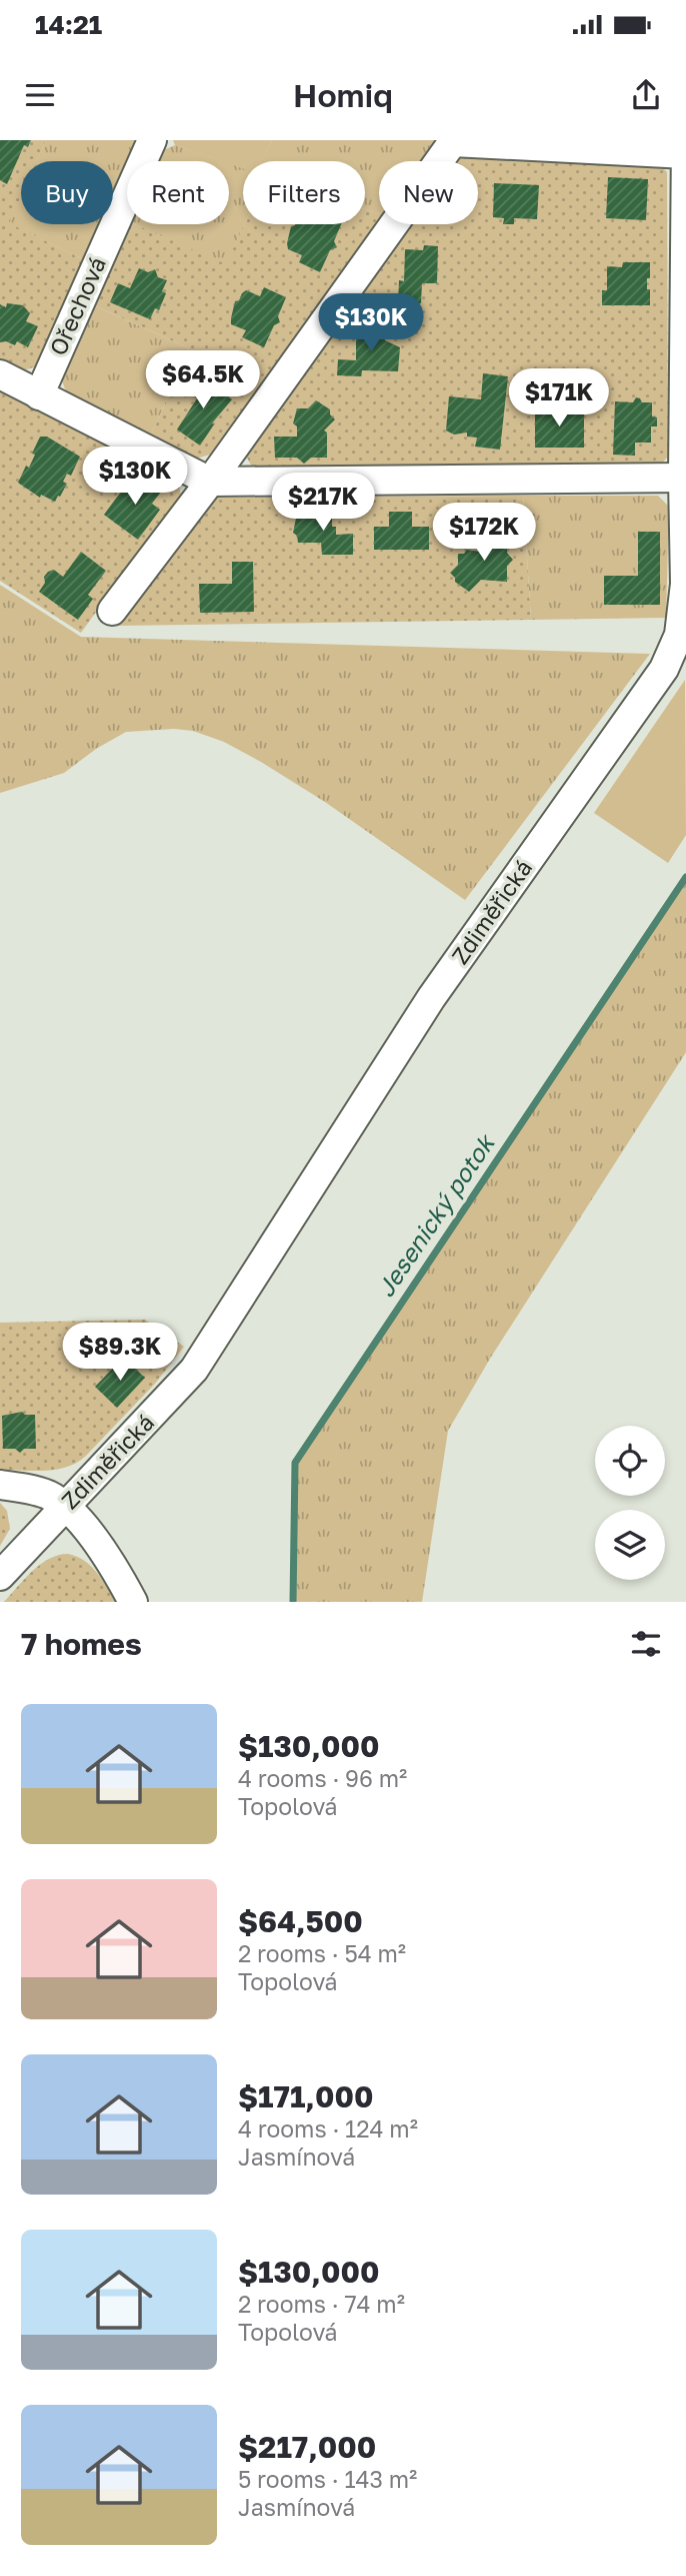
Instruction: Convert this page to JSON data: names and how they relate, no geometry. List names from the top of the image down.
{
  "streets": {
    "street": ["Ořechová", "Zdiměřická"]
  },
  "water": ["Jesenický potok"],
  "page": {
    "status": "14:21",
    "header": "Homiq",
    "chip": [
      "Buy",
      "Rent",
      "Filters",
      "New"
    ],
    "price": [
      "$130K",
      "$64.5K",
      "$171K",
      "$130K",
      "$217K",
      "$172K",
      "$89.3K"
    ],
    "heading": "7 homes",
    "list": [
      {
        "name": "$130,000",
        "note": "4 rooms · 96 m² · Topolová"
      },
      {
        "name": "$64,500",
        "note": "2 rooms · 54 m² · Topolová"
      },
      {
        "name": "$171,000",
        "note": "4 rooms · 124 m² · Jasmínová"
      },
      {
        "name": "$130,000",
        "note": "2 rooms · 74 m² · Topolová"
      },
      {
        "name": "$217,000",
        "note": "5 rooms · 143 m² · Jasmínová"
      }
    ]
  }
}
